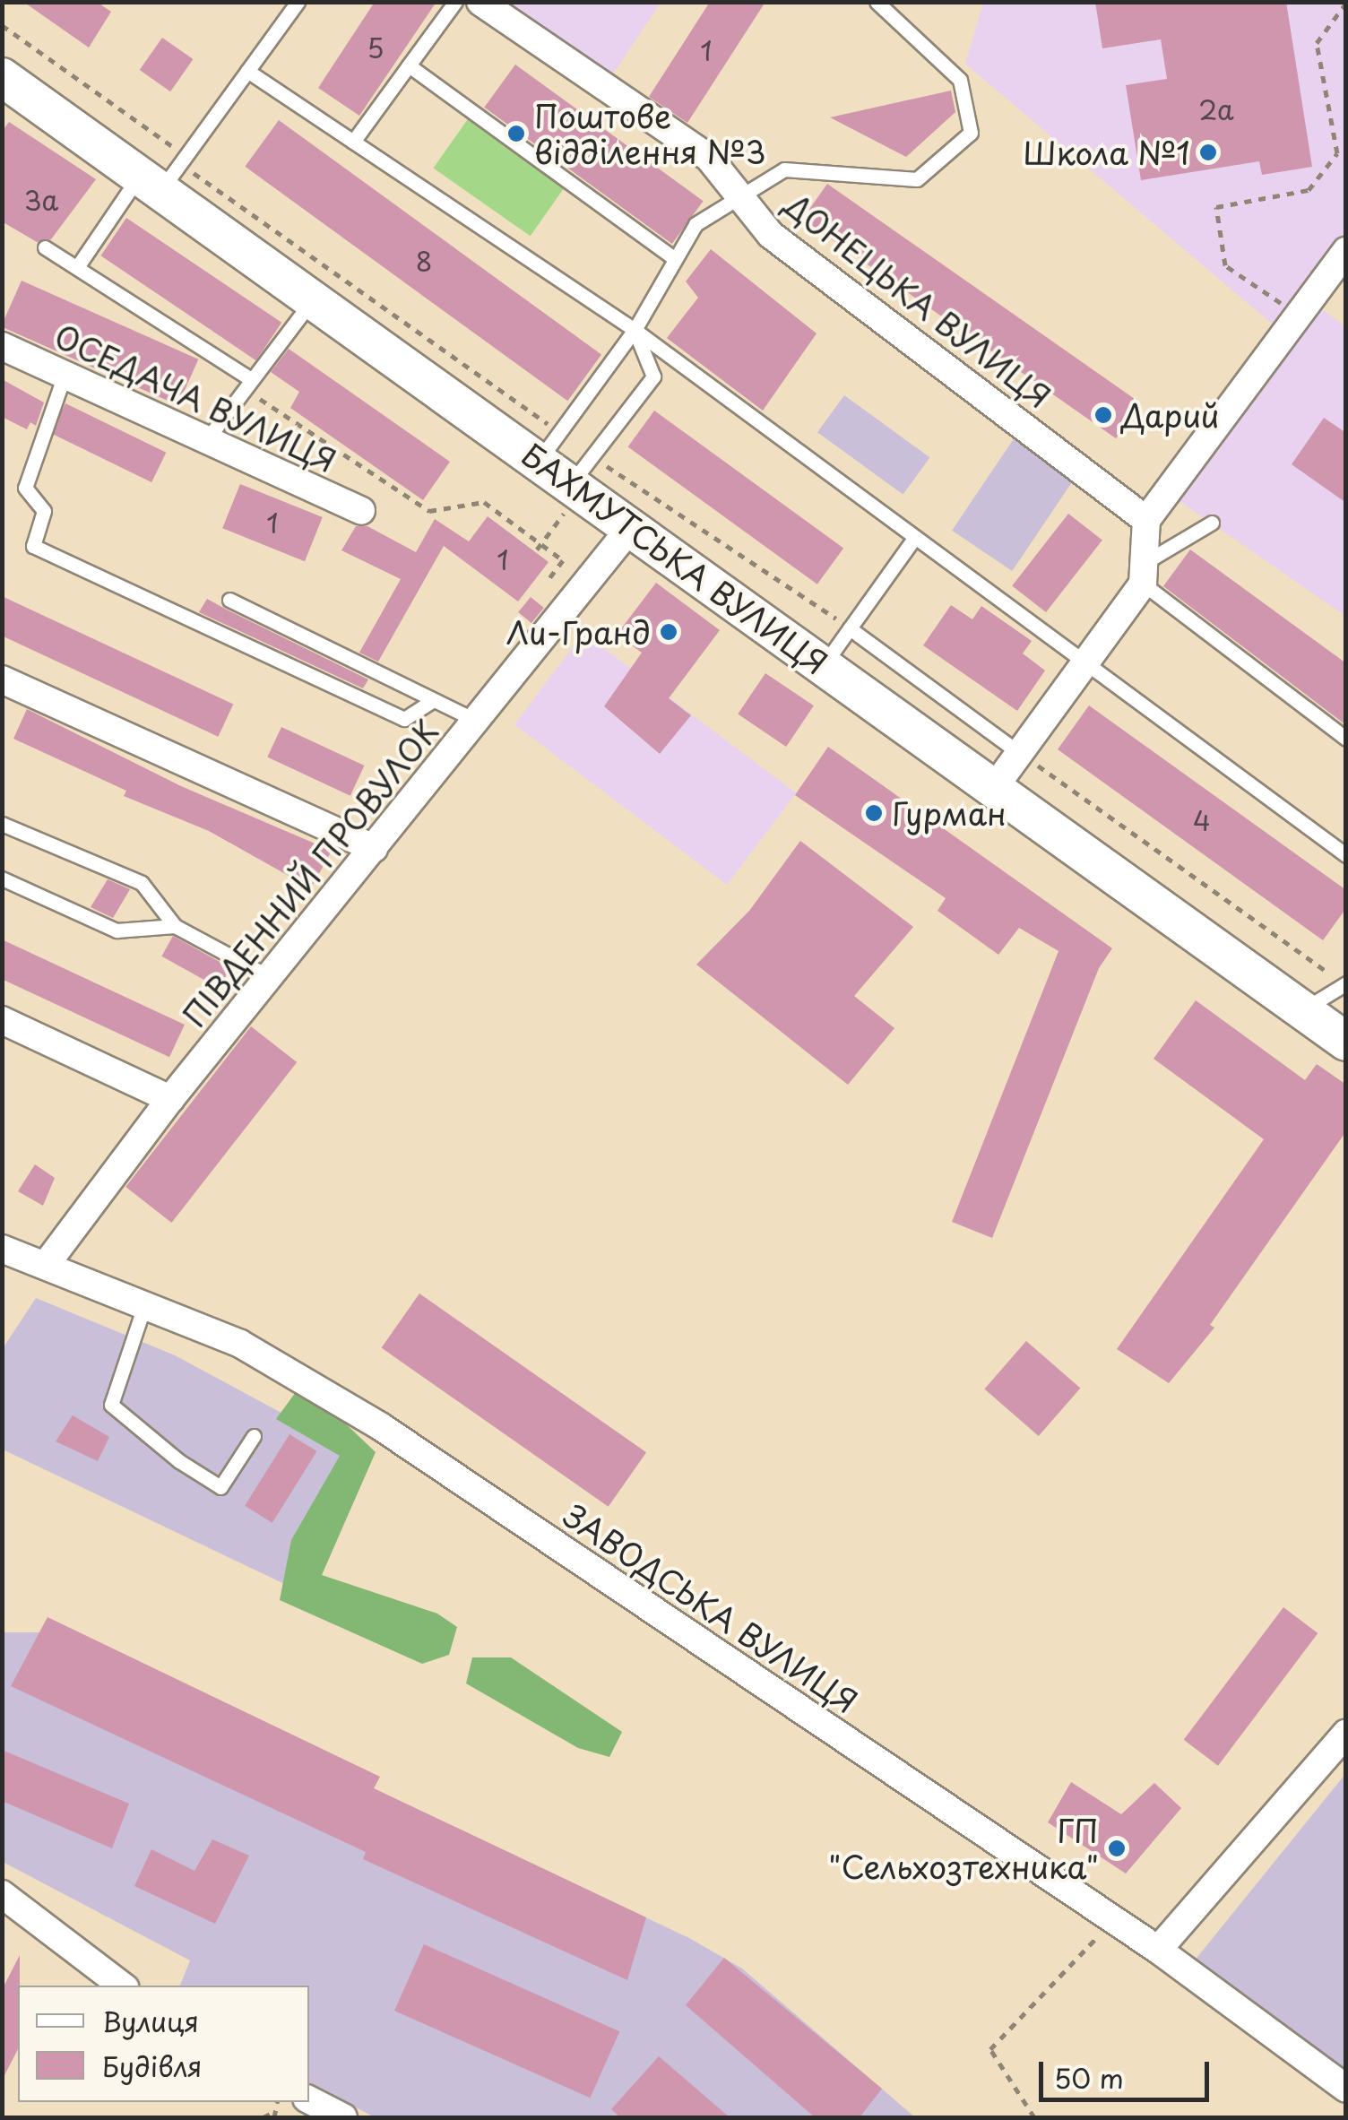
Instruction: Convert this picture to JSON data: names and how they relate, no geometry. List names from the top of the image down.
{
  "streets": {
    "street": [
      "ДОНЕЦЬКА ВУЛИЦЯ",
      "ОСЕДАЧА ВУЛИЦЯ",
      "БАХМУТСЬКА ВУЛИЦЯ",
      "ПІВДЕННИЙ ПРОВУЛОК",
      "ЗАВОДСЬКА ВУЛИЦЯ"
    ]
  },
  "crossings": [
    ["БАХМУТСЬКА ВУЛИЦЯ", "ПІВДЕННИЙ ПРОВУЛОК"],
    ["ПІВДЕННИЙ ПРОВУЛОК", "ЗАВОДСЬКА ВУЛИЦЯ"]
  ],
  "places": [
    "Поштове відділення №3",
    "Школа №1",
    "Дарий",
    "Ли-Гранд",
    "Гурман",
    "ГП \"Сельхозтехника\""
  ],
  "house_numbers": [
    "5",
    "1",
    "2а",
    "3а",
    "8",
    "1",
    "1",
    "4"
  ],
  "legend": ["Вулиця", "Будівля"],
  "scale_bar": "50 m"
}
